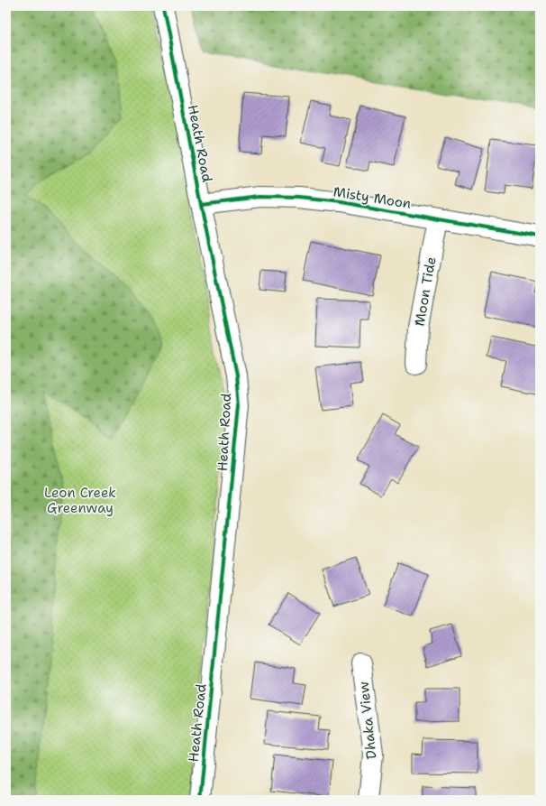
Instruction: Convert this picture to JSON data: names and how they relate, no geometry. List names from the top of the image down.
{
  "streets": {
    "street": [
      "Heath Road",
      "Misty Moon",
      "Moon Tide",
      "Dhaka View"
    ]
  },
  "crossings": [
    ["Heath Road", "Misty Moon"],
    ["Misty Moon", "Moon Tide"]
  ],
  "parks": ["Leon Creek Greenway"]
}
